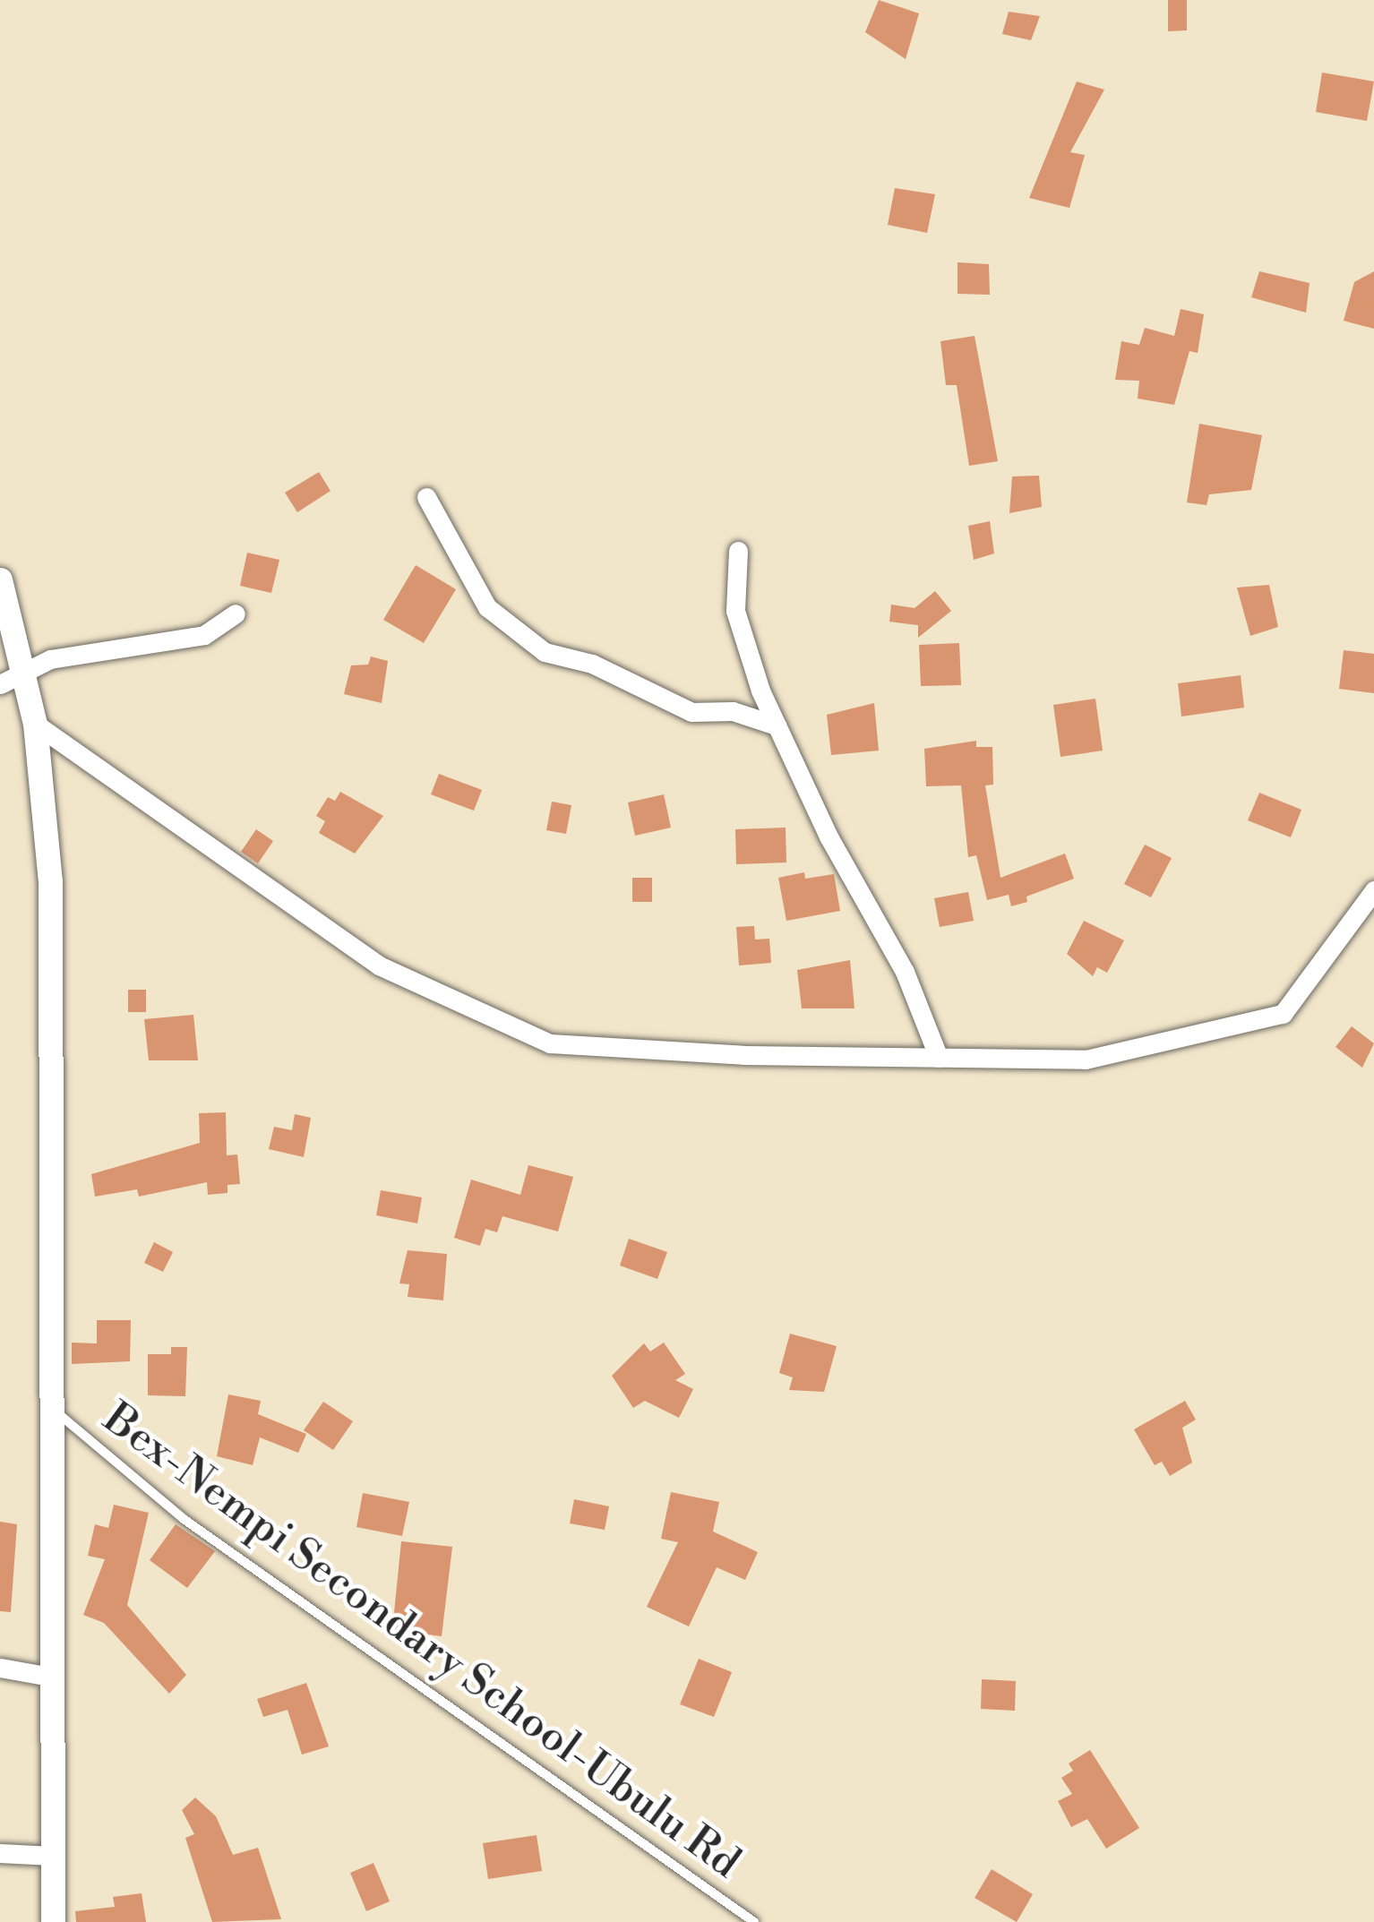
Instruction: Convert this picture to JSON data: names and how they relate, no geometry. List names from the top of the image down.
{
  "streets": {
    "lane": ["Bex-Nempi Secondary School-Ubulu Rd"]
  }
}
